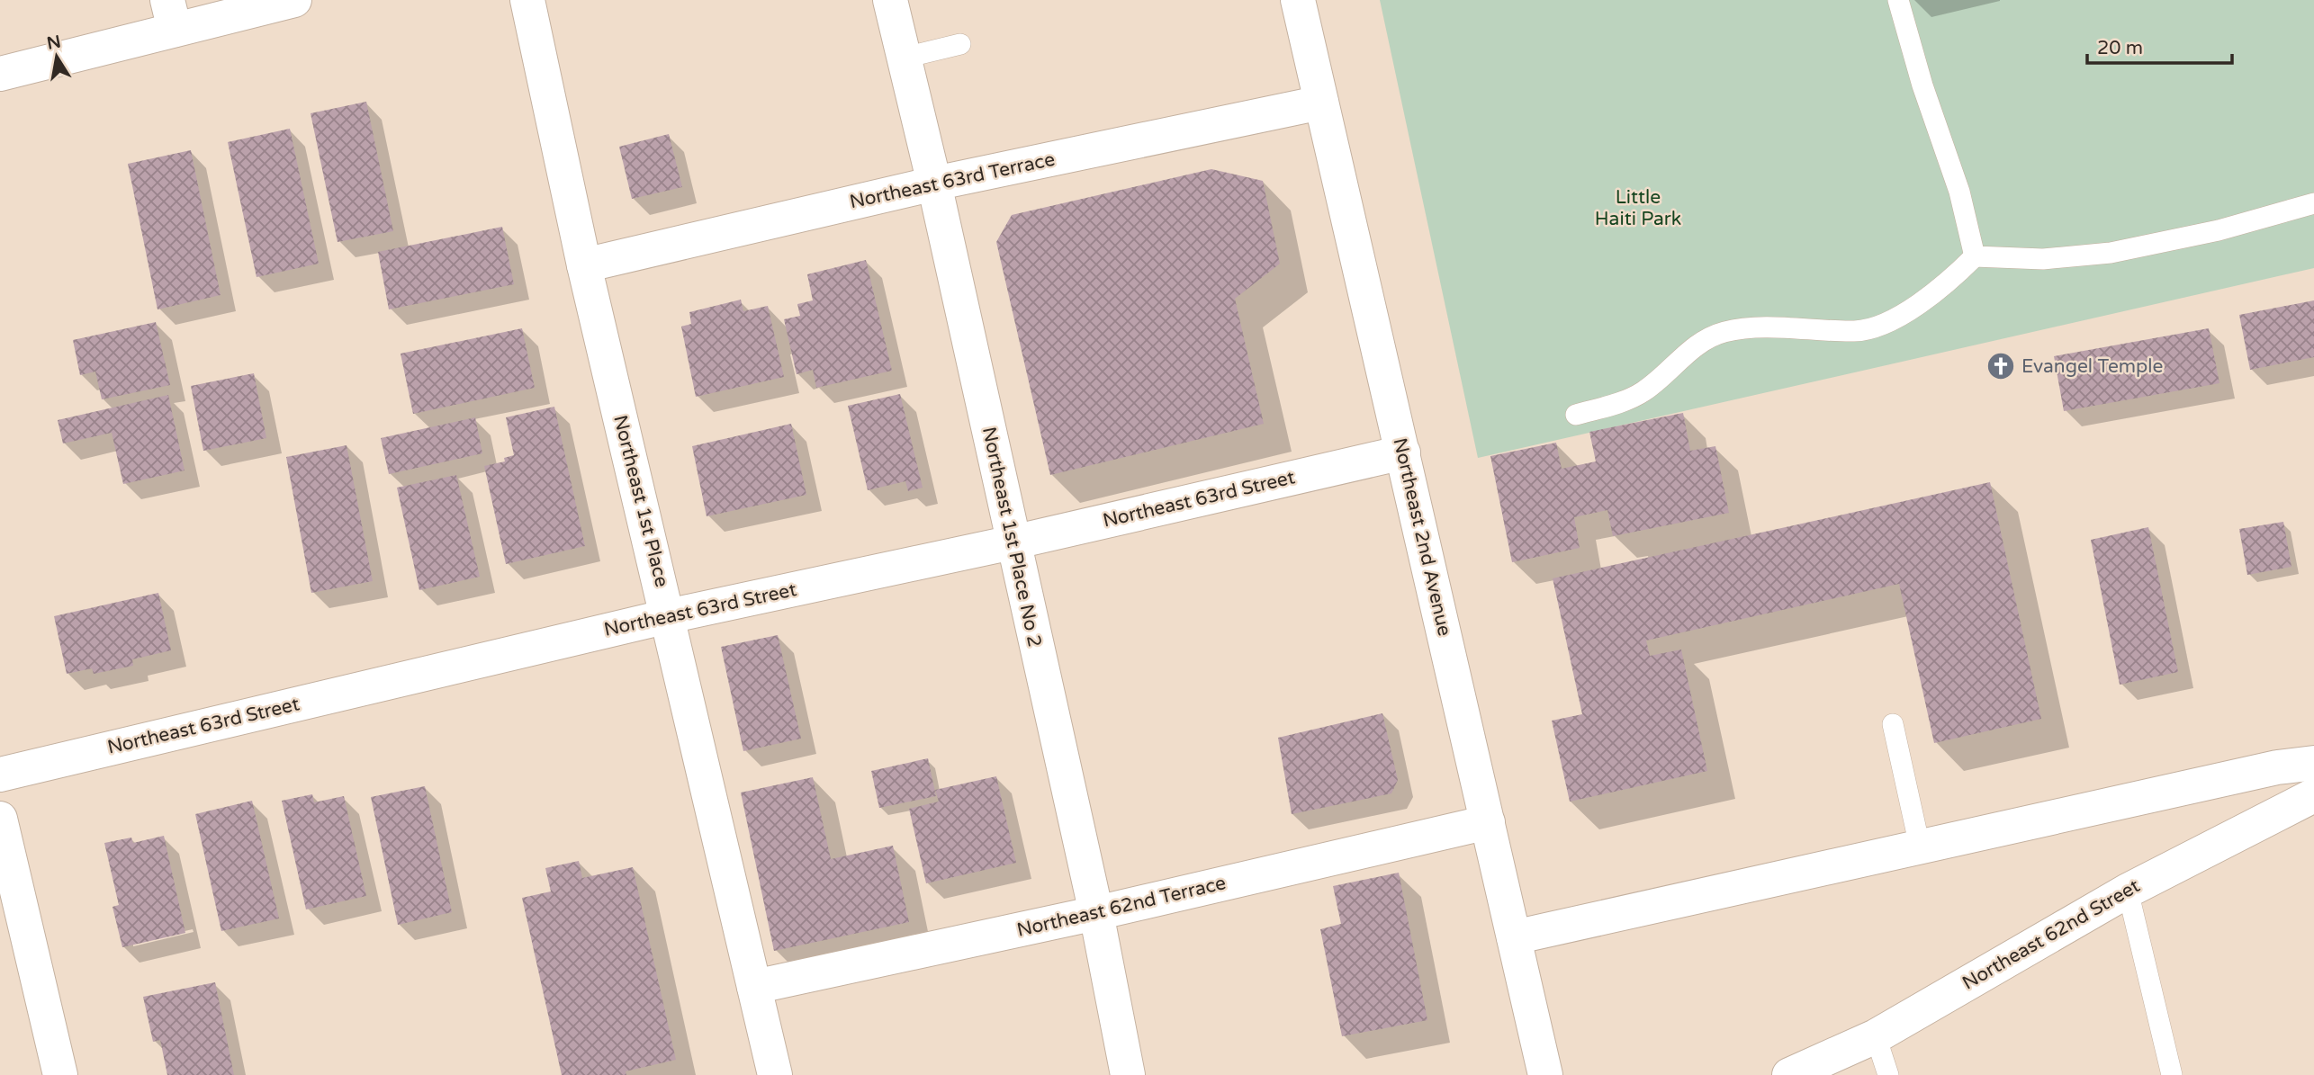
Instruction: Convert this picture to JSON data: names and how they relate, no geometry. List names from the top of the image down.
{
  "streets": {
    "street": [
      "Northeast 63rd Terrace",
      "Northeast 63rd Street",
      "Northeast 1st Place",
      "Northeast 1st Place No 2",
      "Northeast 2nd Avenue",
      "Northeast 62nd Terrace",
      "Northeast 62nd Street"
    ]
  },
  "crossings": [
    ["Northeast 63rd Terrace", "Northeast 1st Place"],
    ["Northeast 63rd Terrace", "Northeast 1st Place No 2"],
    ["Northeast 63rd Terrace", "Northeast 2nd Avenue"],
    ["Northeast 63rd Street", "Northeast 1st Place"],
    ["Northeast 63rd Street", "Northeast 1st Place No 2"],
    ["Northeast 63rd Street", "Northeast 2nd Avenue"],
    ["Northeast 1st Place", "Northeast 62nd Terrace"],
    ["Northeast 1st Place No 2", "Northeast 62nd Terrace"],
    ["Northeast 2nd Avenue", "Northeast 62nd Terrace"]
  ],
  "parks": ["Little Haiti Park"],
  "places": {
    "church": ["Evangel Temple"]
  },
  "scale_bar": "20 m",
  "north": "top"
}
